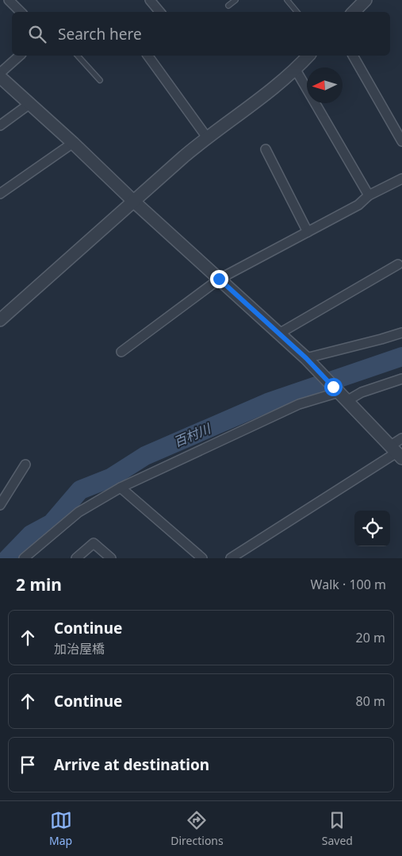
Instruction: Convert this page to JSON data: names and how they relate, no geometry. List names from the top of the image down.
{
  "water": ["百村川"],
  "north": "left",
  "page": {
    "search": "Search here",
    "heading": ["2 min", "Walk · 100 m"],
    "list": [
      ["Continue", "加治屋橋", "20 m"],
      ["Continue", "80 m"],
      "Arrive at destination"
    ],
    "nav": ["Map", "Directions", "Saved"]
  }
}
